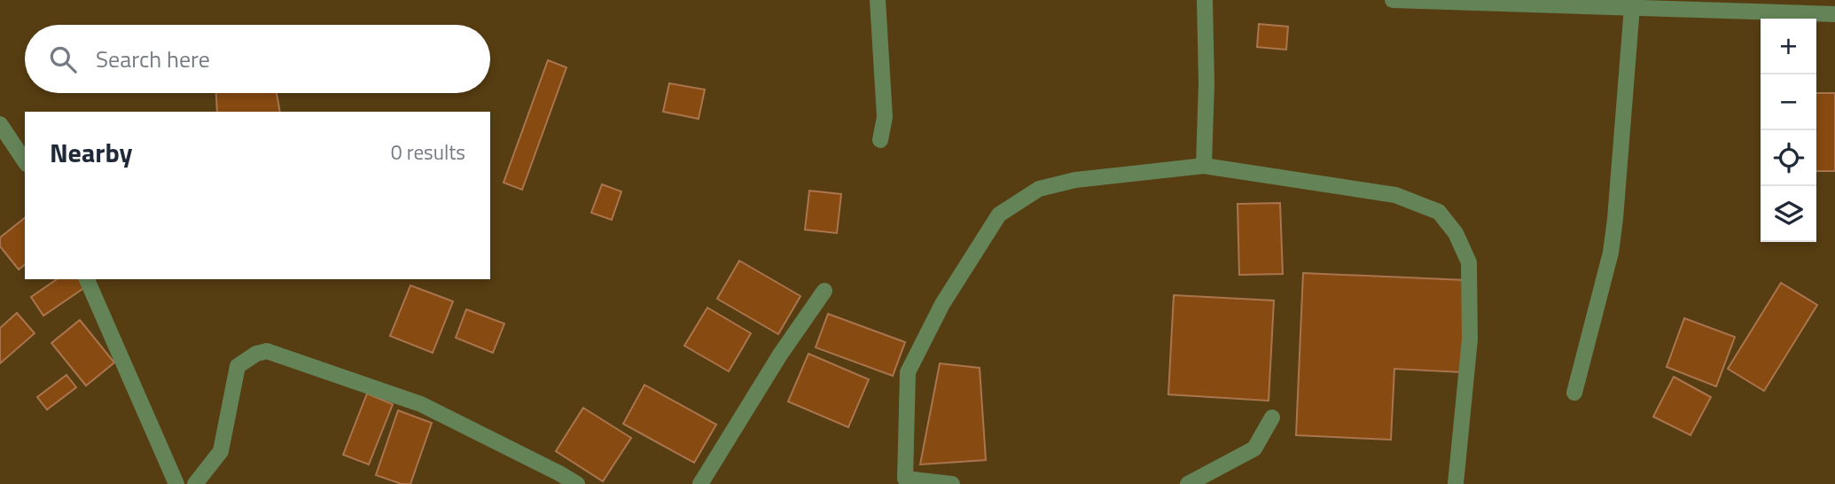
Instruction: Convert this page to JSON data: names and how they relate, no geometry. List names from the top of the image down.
{
  "page": {
    "map_buttons": ["+", "−"],
    "search": "Search here",
    "heading": ["Nearby", "0 results"]
  }
}
